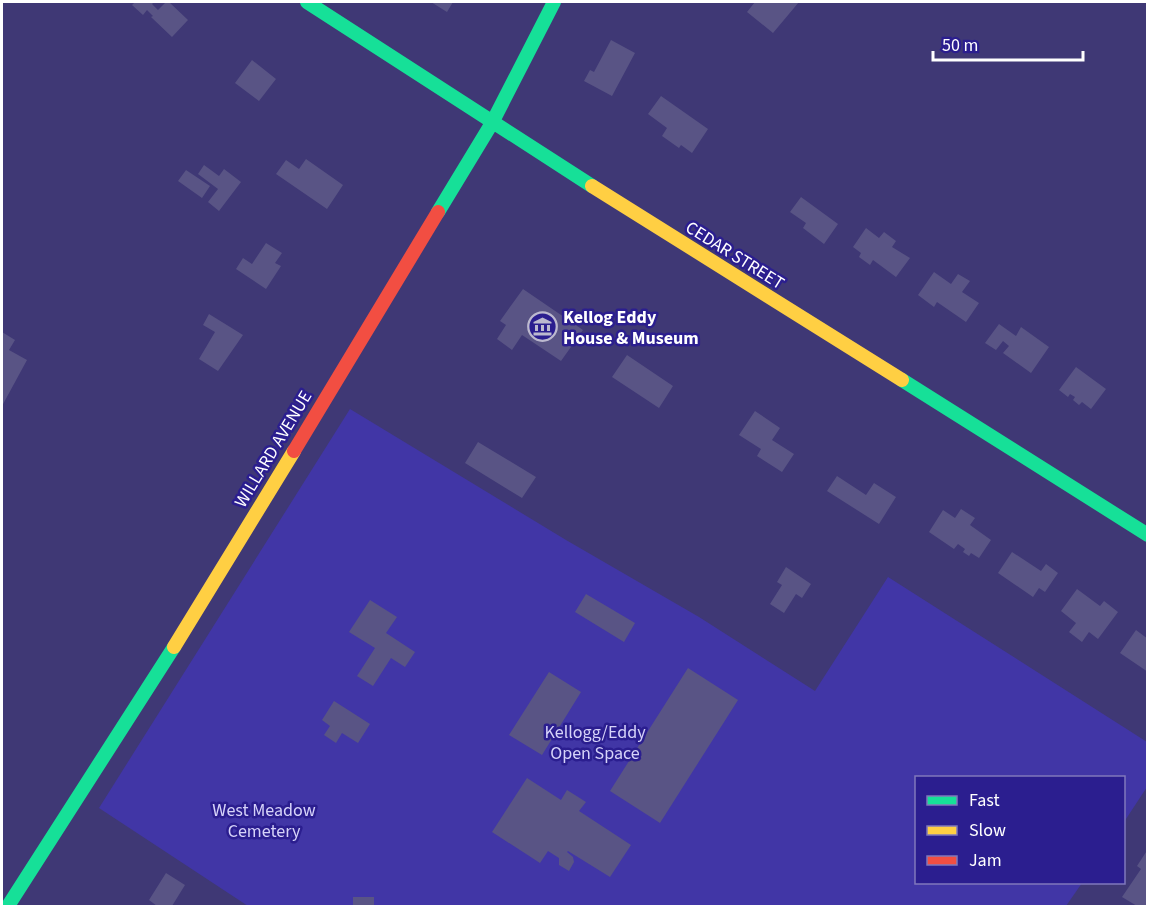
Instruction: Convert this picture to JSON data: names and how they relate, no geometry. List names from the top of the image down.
{
  "streets": {
    "main road": ["CEDAR STREET", "WILLARD AVENUE"]
  },
  "crossings": [
    ["CEDAR STREET", "WILLARD AVENUE"]
  ],
  "parks": ["Kellogg/Eddy Open Space", "West Meadow Cemetery"],
  "places": {
    "museum": ["Kellog Eddy House & Museum"]
  },
  "legend": ["Fast", "Slow", "Jam"],
  "scale_bar": "50 m"
}
